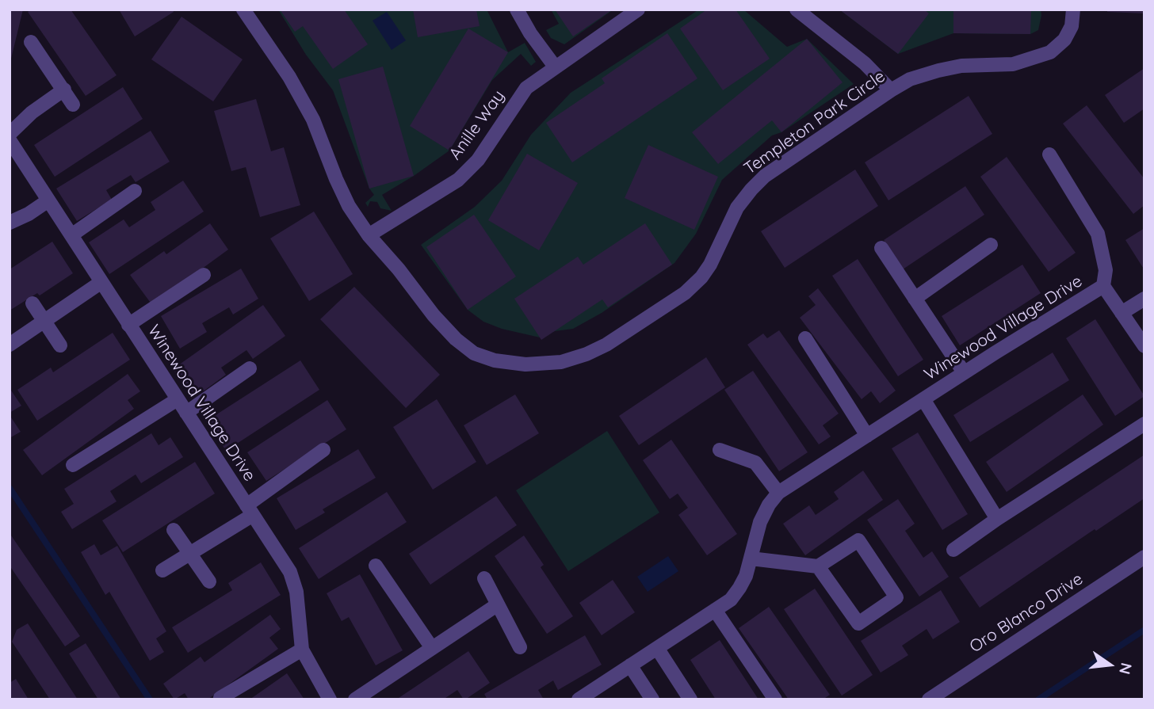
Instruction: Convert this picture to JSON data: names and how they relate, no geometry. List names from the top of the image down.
{
  "streets": {
    "street": [
      "Templeton Park Circle",
      "Anille Way",
      "Winewood Village Drive",
      "Oro Blanco Drive"
    ]
  },
  "crossings": [
    ["Templeton Park Circle", "Anille Way"]
  ],
  "north": "right"
}
